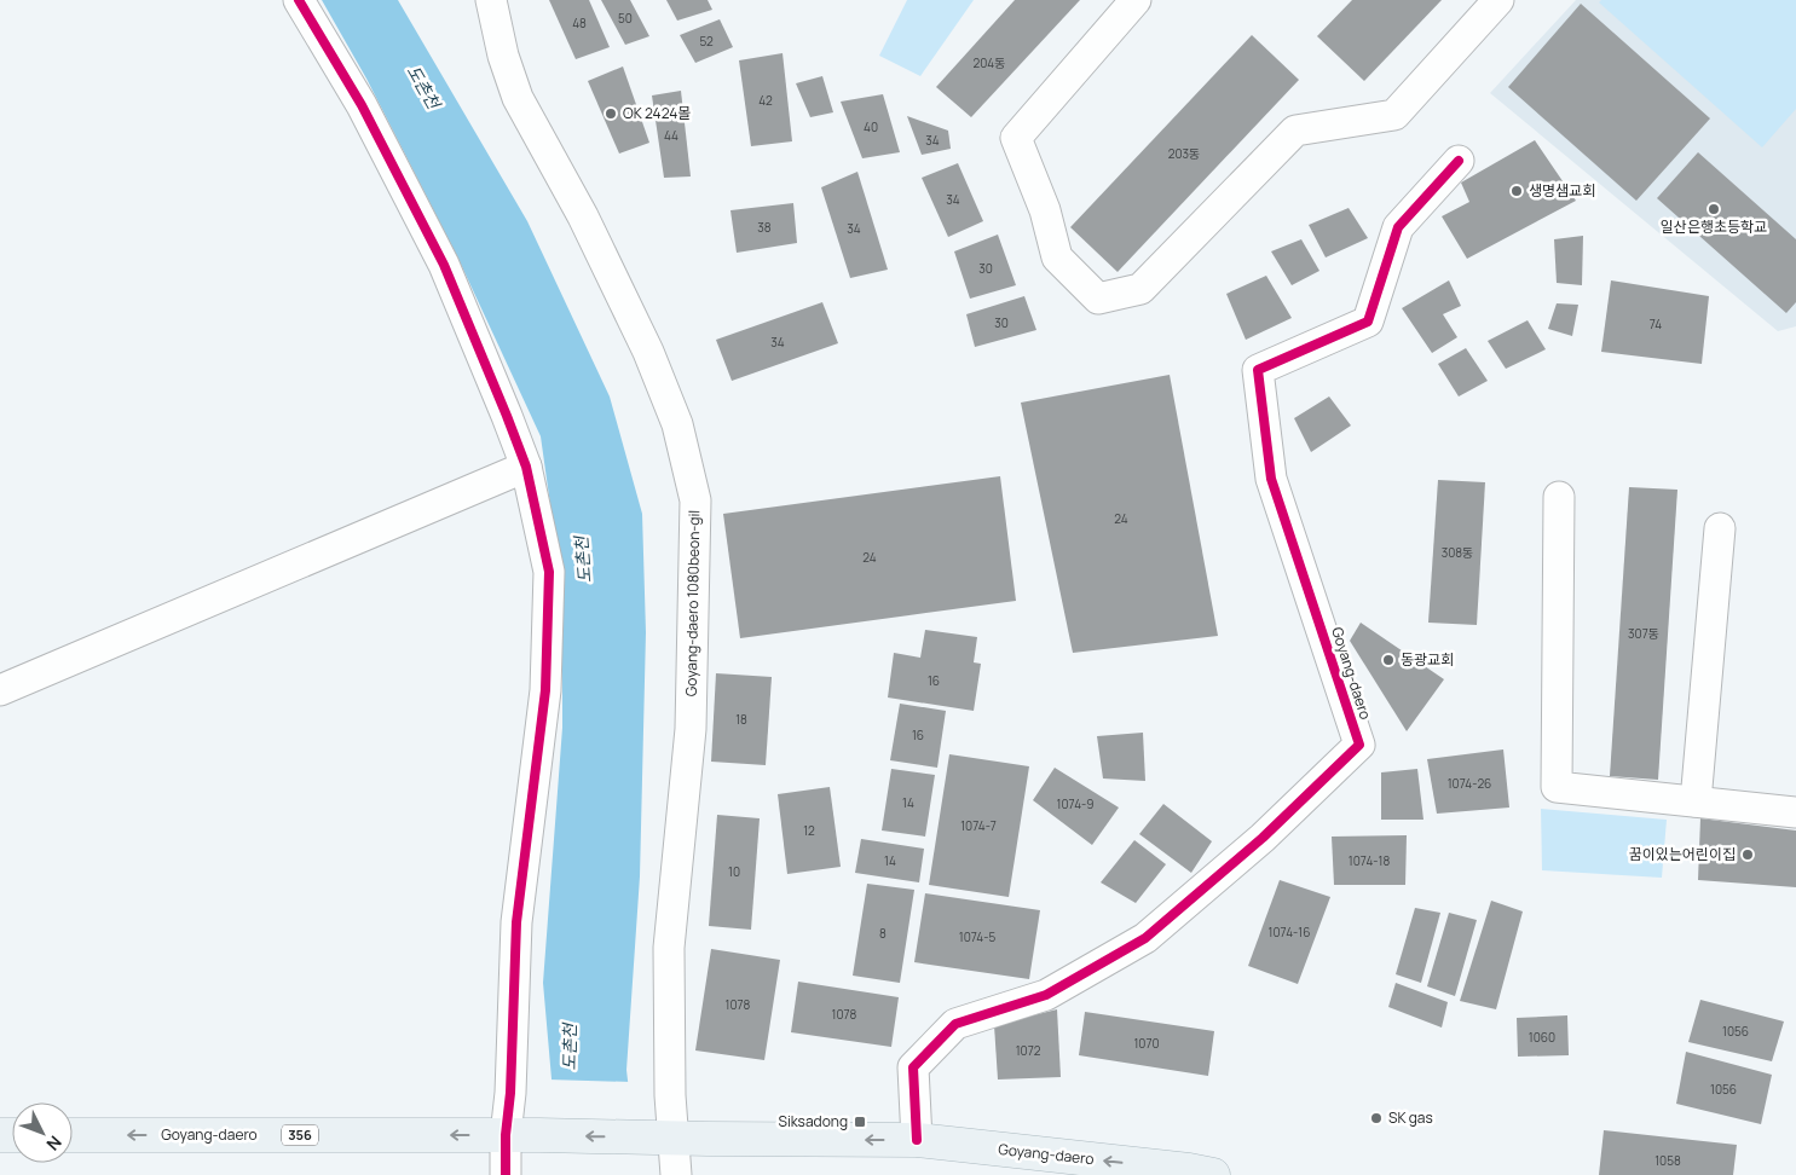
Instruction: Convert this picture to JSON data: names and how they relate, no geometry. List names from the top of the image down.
{
  "streets": {
    "main road": ["Goyang-daero", "356"],
    "street": ["Goyang-daero 1080beon-gil"]
  },
  "crossings": [
    ["Goyang-daero 1080beon-gil", "Goyang-daero"]
  ],
  "one_way": ["Goyang-daero"],
  "water": ["도촌천"],
  "places": {
    "other": [
      "OK 2424몰",
      "생명샘교회",
      "일산은행초등학교",
      "동광교회",
      "꿈이있는어린이집",
      "SK gas"
    ],
    "transit": ["Siksadong"]
  },
  "house_numbers": [
    "50",
    "48",
    "52",
    "204동",
    "42",
    "40",
    "44",
    "34",
    "203동",
    "34",
    "38",
    "34",
    "30",
    "30",
    "74",
    "34",
    "24",
    "308동",
    "24",
    "307동",
    "16",
    "18",
    "16",
    "1074-26",
    "14",
    "1074-9",
    "1074-7",
    "12",
    "14",
    "1074-18",
    "10",
    "1074-16",
    "8",
    "1074-5",
    "1078",
    "1078",
    "1056",
    "1060",
    "1070",
    "1072",
    "1056",
    "1058"
  ],
  "north": "bottom right"
}
